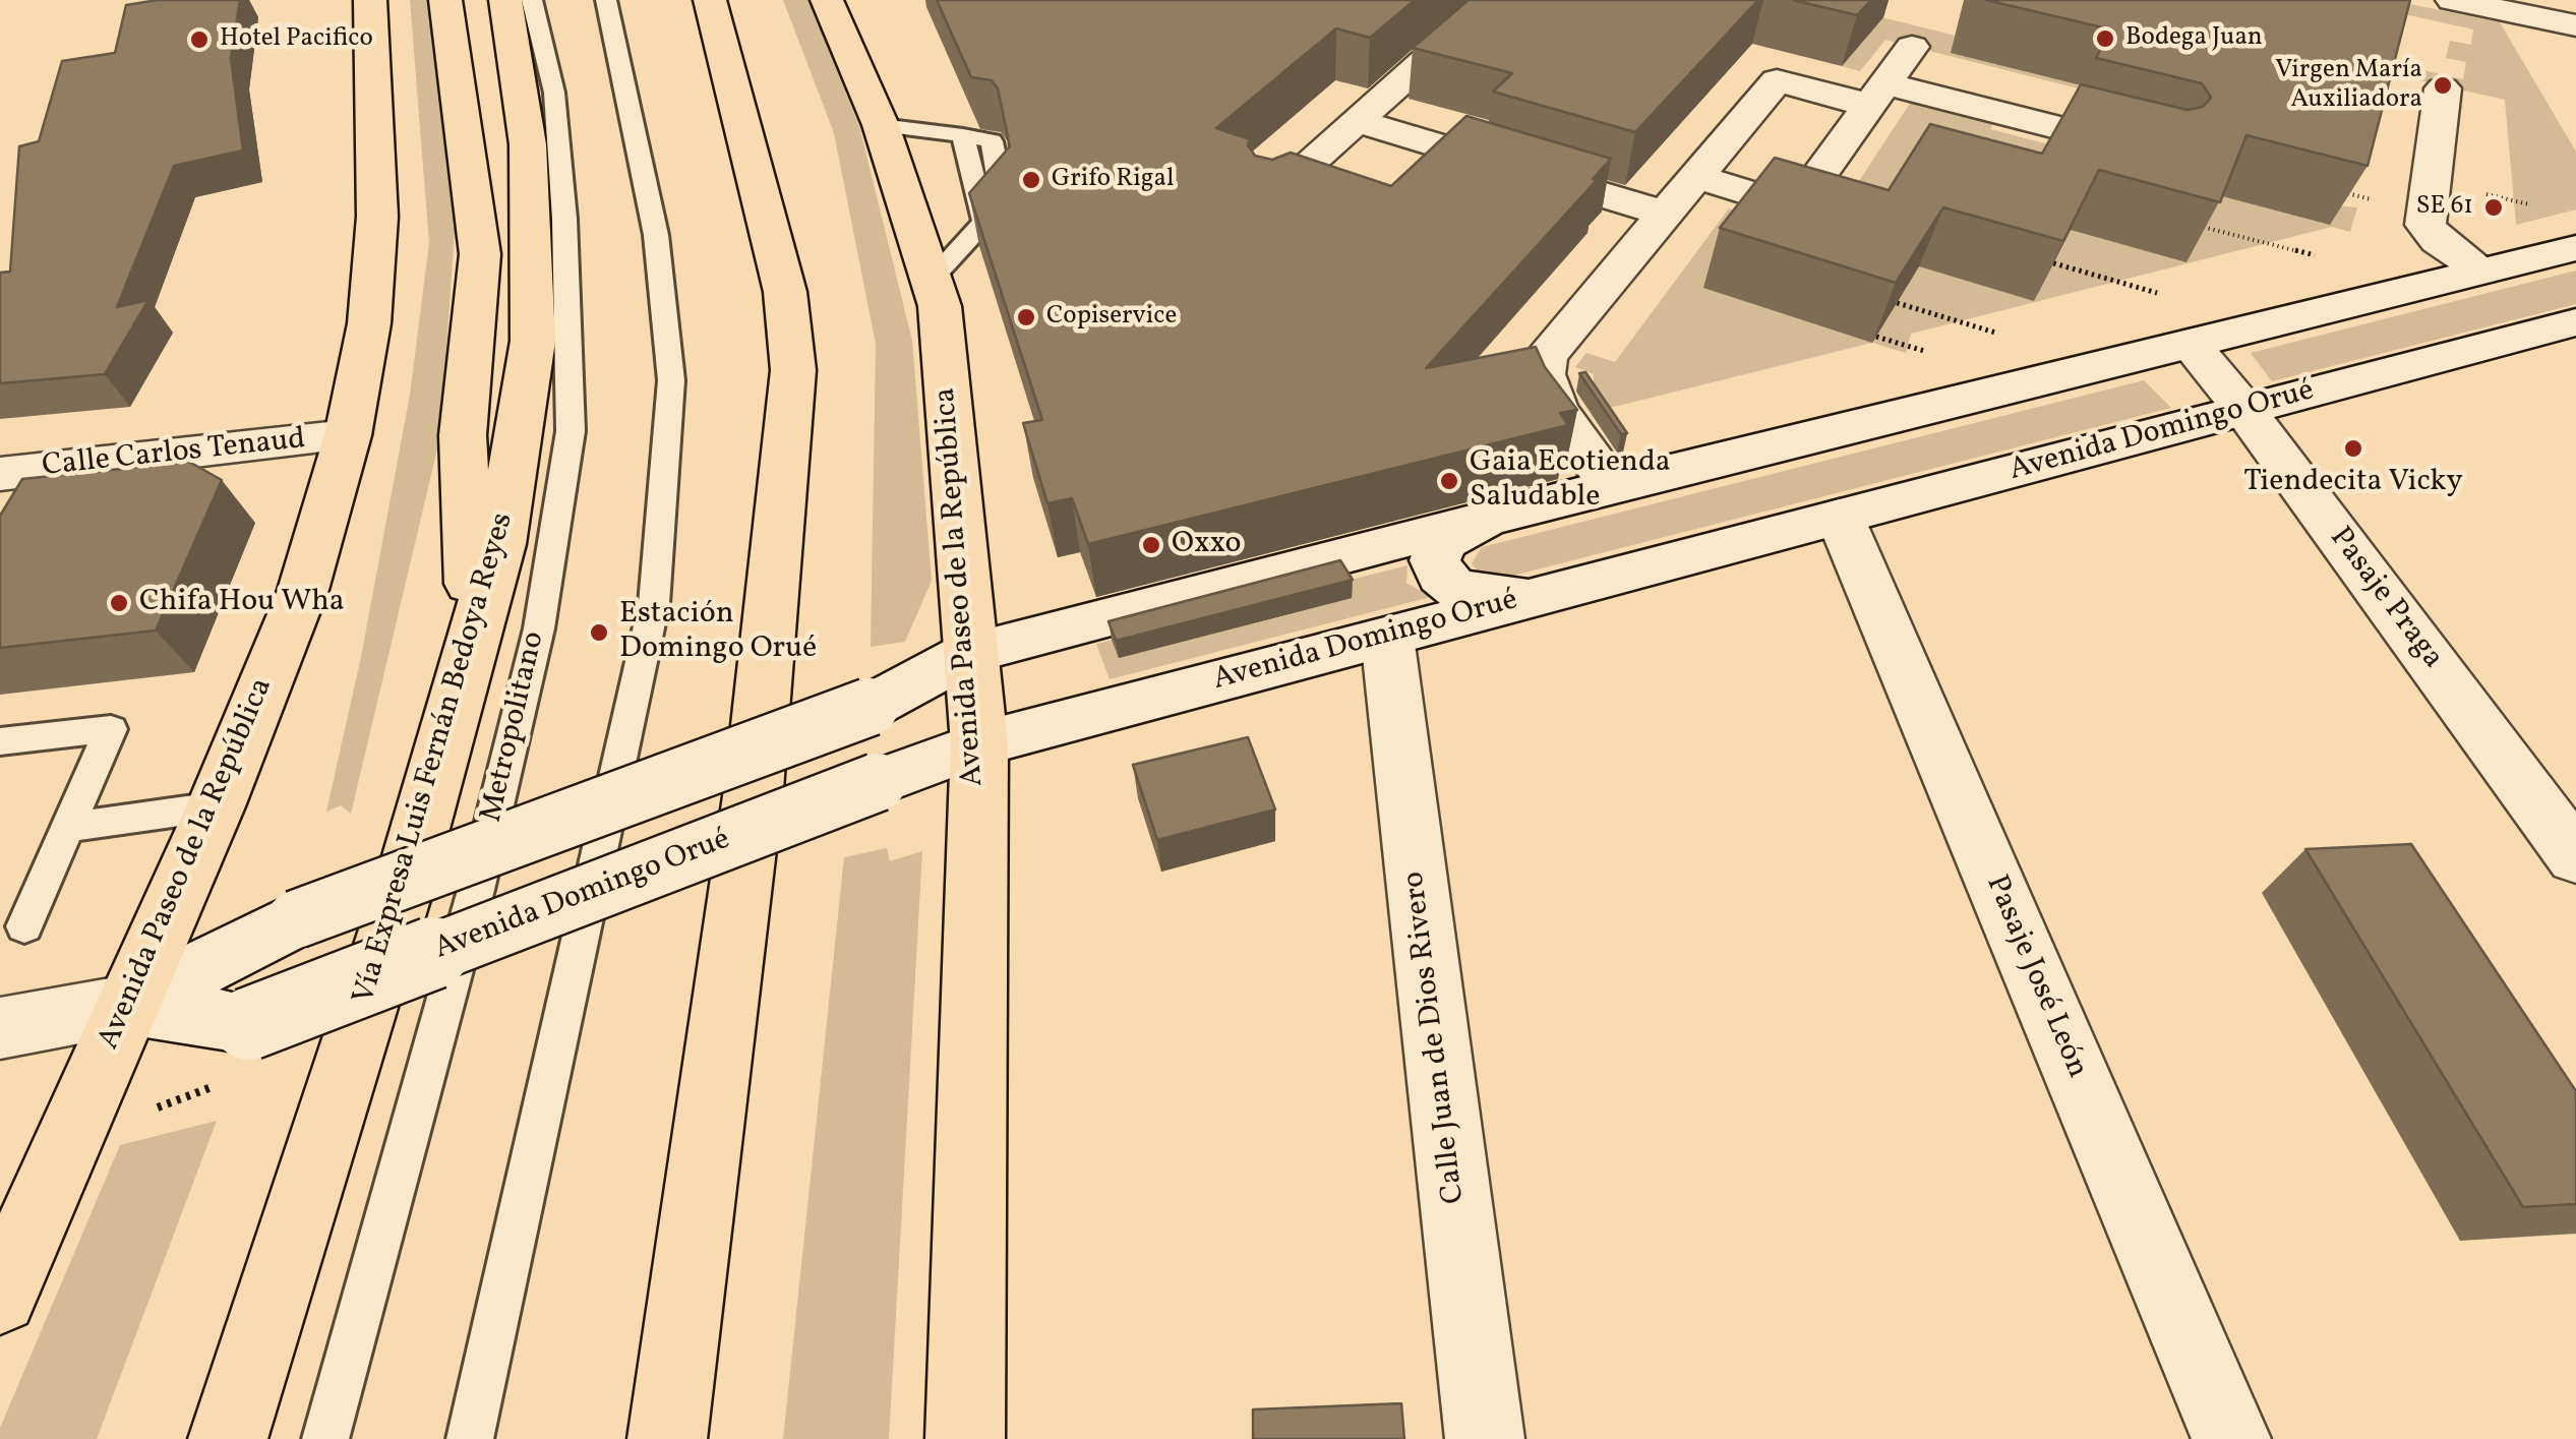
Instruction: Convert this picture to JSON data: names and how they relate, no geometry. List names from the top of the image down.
{
  "streets": {
    "main road": ["Avenida Paseo de la República", "Vía Expresa Luis Fernán Bedoya Reyes"],
    "street": [
      "Avenida Domingo Orué",
      "Calle Carlos Tenaud",
      "Pasaje Praga",
      "Pasaje José León",
      "Calle Juan de Dios Rivero"
    ],
    "lane": ["Metropolitano"]
  },
  "crossings": [
    ["Avenida Domingo Orué", "Avenida Paseo de la República"],
    ["Avenida Domingo Orué", "Pasaje Praga"],
    ["Avenida Domingo Orué", "Pasaje José León"],
    ["Avenida Domingo Orué", "Calle Juan de Dios Rivero"],
    ["Calle Carlos Tenaud", "Avenida Paseo de la República"]
  ],
  "places": [
    "Bodega Juan",
    "Hotel Pacifico",
    "Virgen María Auxiliadora",
    "Grifo Rigal",
    "SE 61",
    "Copiservice",
    "Tiendecita Vicky",
    "Gaia Ecotienda Saludable",
    "Oxxo",
    "Chifa Hou Wha",
    "Estación Domingo Orué"
  ]
}
